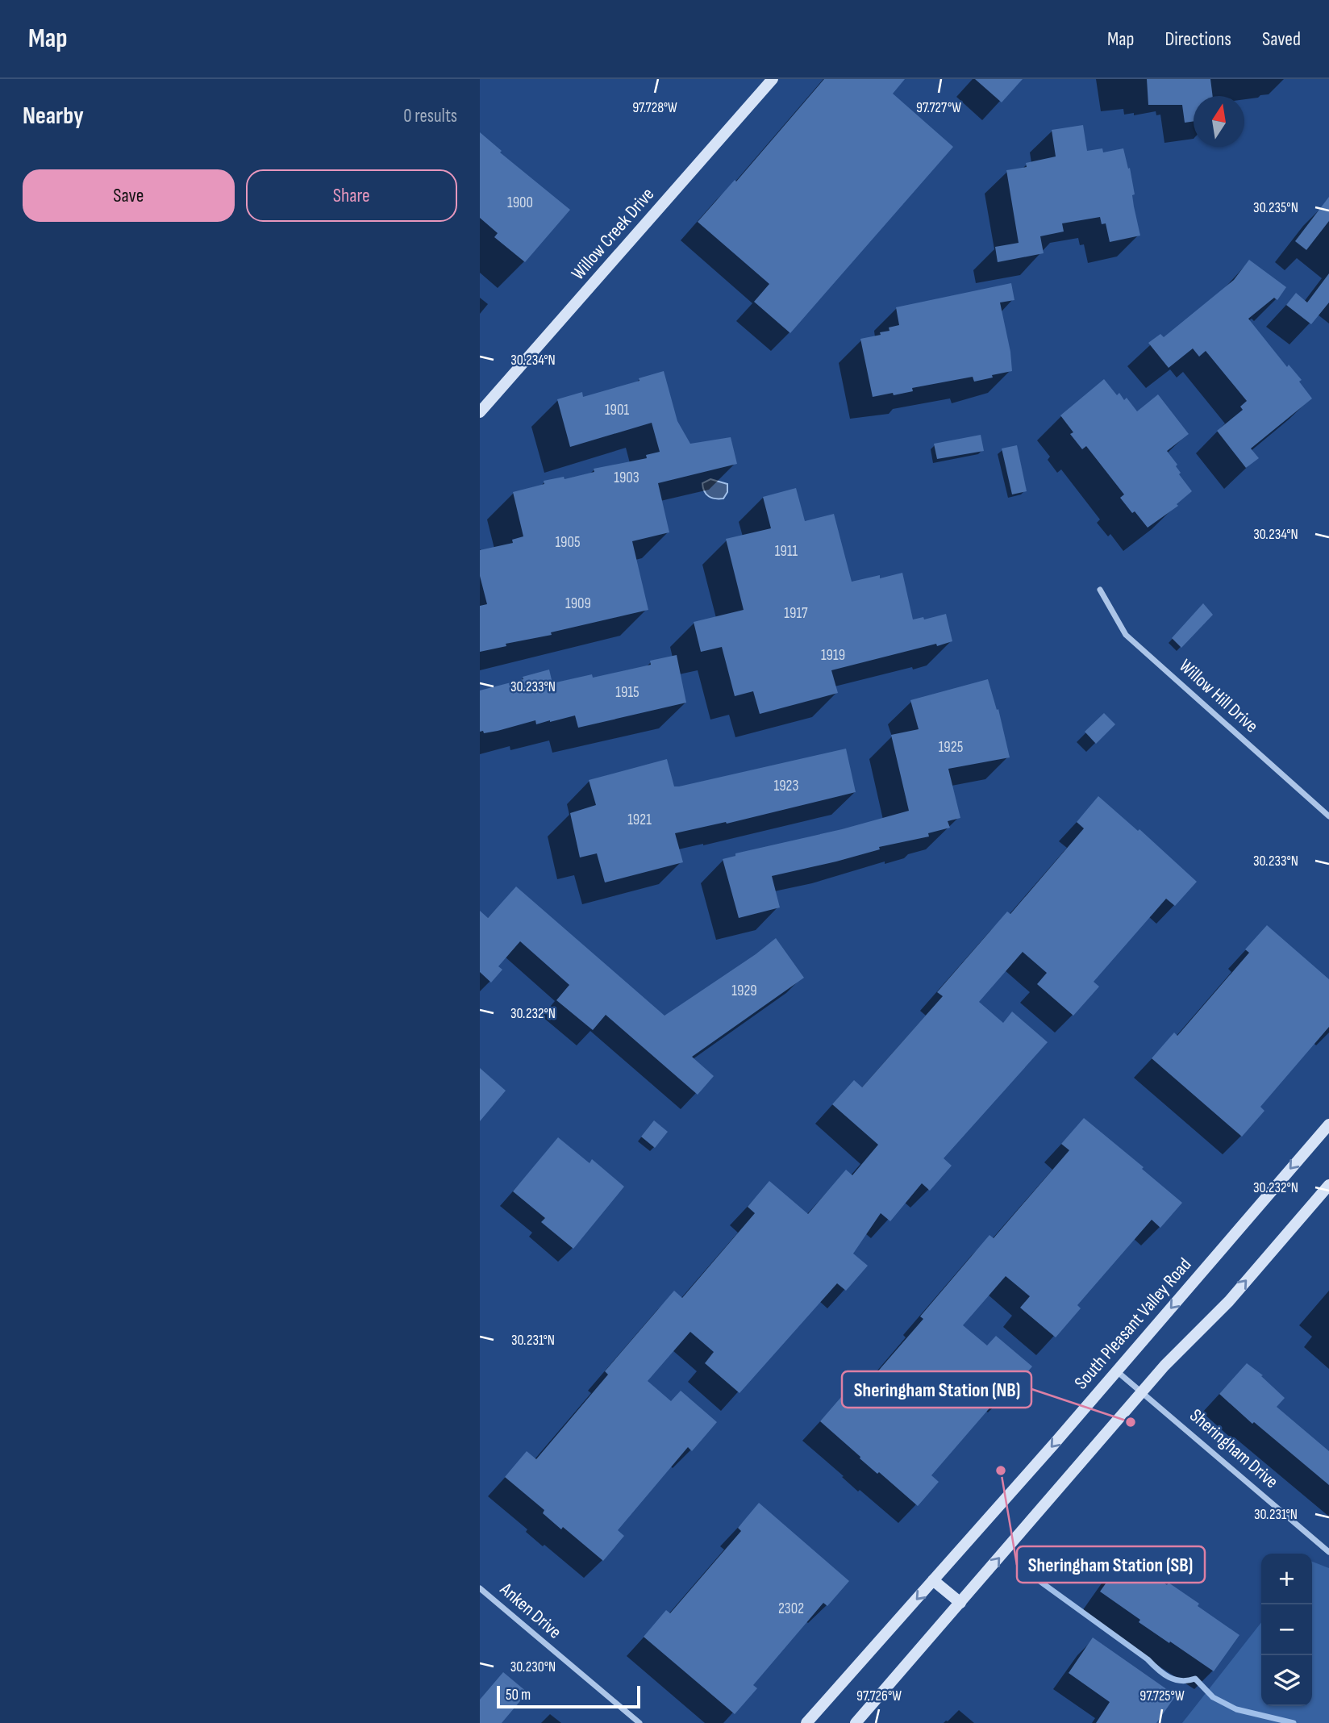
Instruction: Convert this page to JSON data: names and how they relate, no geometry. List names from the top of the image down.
{
  "streets": {
    "main road": ["Willow Creek Drive", "South Pleasant Valley Road"],
    "street": ["Willow Hill Drive", "Sheringham Drive", "Anken Drive"]
  },
  "crossings": [
    ["South Pleasant Valley Road", "Sheringham Drive"]
  ],
  "places": ["Sheringham Station (NB)", "Sheringham Station (SB)"],
  "house_numbers": [
    "1900",
    "1901",
    "1903",
    "1905",
    "1911",
    "1909",
    "1917",
    "1919",
    "1915",
    "1925",
    "1923",
    "1921",
    "1929",
    "2302"
  ],
  "scale_bar": "50 m",
  "north": "top",
  "page": {
    "header": "Map",
    "nav": ["Map", "Directions", "Saved"],
    "heading": ["Nearby", "0 results"],
    "buttons": ["Save", "Share"],
    "map_buttons": ["+", "−"],
    "scale": "50 m"
  },
  "coordinates": [
    "97.728°W",
    "97.727°W",
    "30.235°N",
    "30.234°N",
    "30.233°N",
    "30.232°N",
    "30.231°N",
    "30.230°N",
    "97.726°W",
    "97.725°W"
  ]
}
